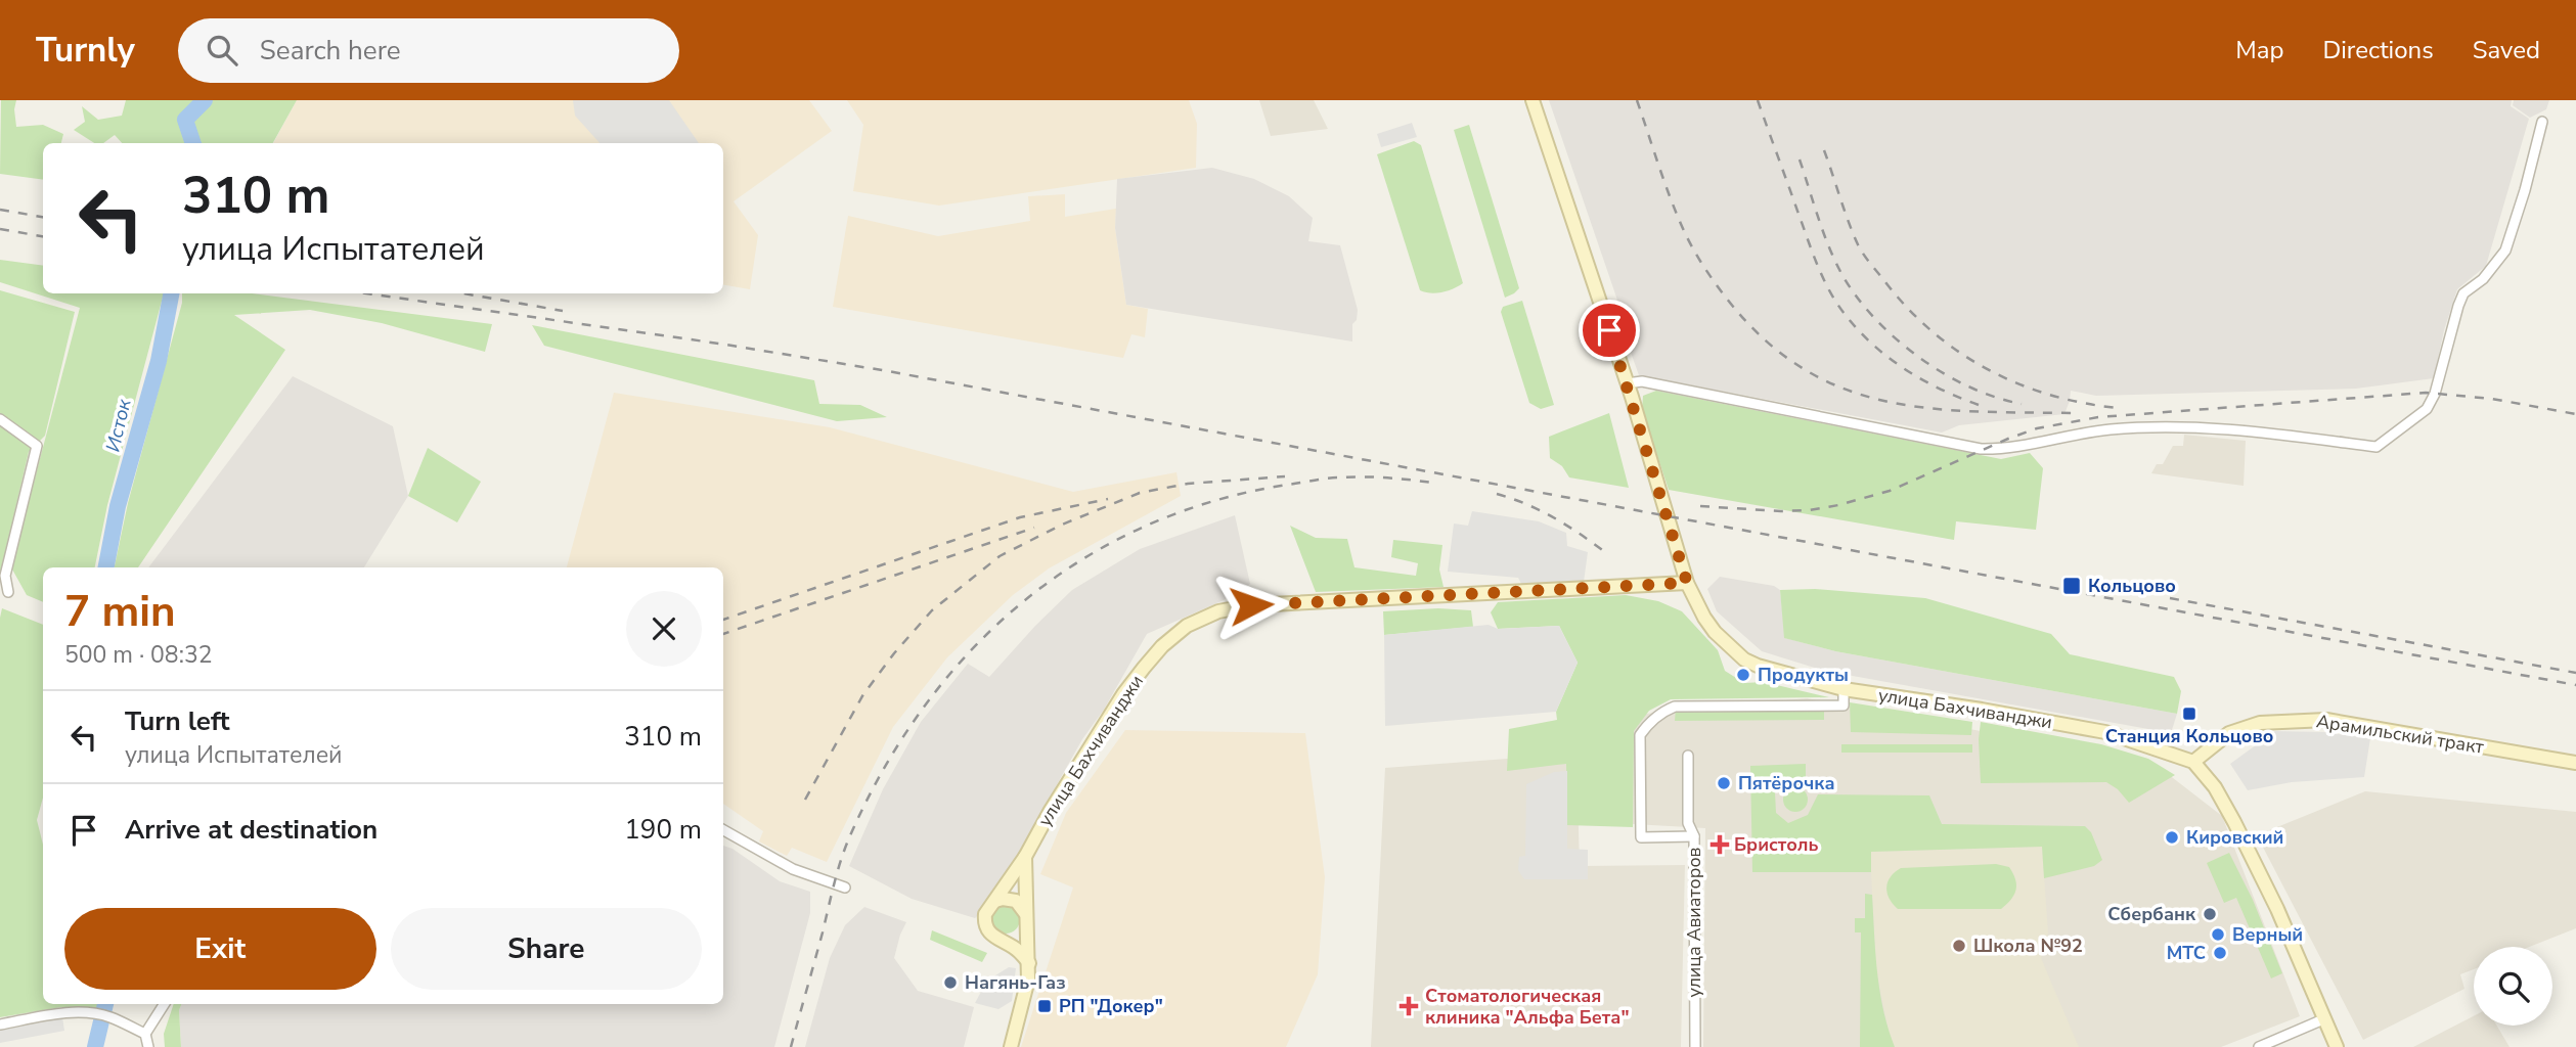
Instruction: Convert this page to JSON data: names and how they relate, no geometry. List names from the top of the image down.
{
  "streets": {
    "main road": ["улица Бахчиванджи", "Арамильский тракт"],
    "street": ["улица Авиаторов"]
  },
  "crossings": [
    ["улица Бахчиванджи", "Арамильский тракт"]
  ],
  "water": ["Исток"],
  "places": {
    "transit": ["Кольцово", "Станция Кольцово", "РП \"Докер\""],
    "other": [
      "Продукты",
      "Пятёрочка",
      "Кировский",
      "Сбербанк",
      "Верный",
      "Школа №92",
      "МТС",
      "Нагянь-Газ"
    ],
    "health": ["Бристоль", "Стоматологическая клиника \"Альфа Бета\""]
  },
  "page": {
    "header": "Turnly",
    "search": "Search here",
    "nav": ["Map", "Directions", "Saved"],
    "turn": ["310 m", "улица Испытателей"],
    "heading": ["7 min", "500 m · 08:32"],
    "list": [
      {
        "name": "Turn left",
        "note": "улица Испытателей",
        "value": "310 m"
      },
      {
        "name": "Arrive at destination",
        "value": "190 m"
      }
    ],
    "buttons": ["Exit", "Share"]
  }
}
